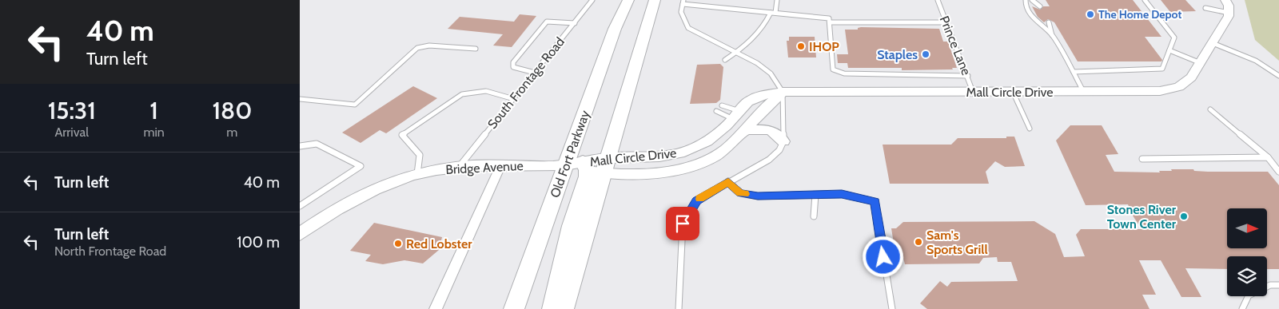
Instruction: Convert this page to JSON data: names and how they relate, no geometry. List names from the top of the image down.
{
  "streets": {
    "main road": ["Old Fort Parkway"],
    "street": ["Mall Circle Drive", "Bridge Avenue"],
    "lane": ["Prince Lane", "South Frontage Road"]
  },
  "crossings": [
    ["Prince Lane", "Mall Circle Drive"],
    ["South Frontage Road", "Bridge Avenue"],
    ["Mall Circle Drive", "Old Fort Parkway"],
    ["Mall Circle Drive", "Bridge Avenue"],
    ["Old Fort Parkway", "Bridge Avenue"]
  ],
  "places": [
    "The Home Depot",
    "IHOP",
    "Staples",
    "Stones River Town Center",
    "Sam's Sports Grill",
    "Red Lobster"
  ],
  "north": "right",
  "page": {
    "turn": ["40 m", "Turn left"],
    "eta": [
      "15:31",
      "Arrival",
      "1",
      "min",
      "180",
      "m"
    ],
    "list": [
      {
        "name": "Turn left",
        "value": "40 m"
      },
      {
        "name": "Turn left",
        "note": "North Frontage Road",
        "value": "100 m"
      }
    ]
  }
}
